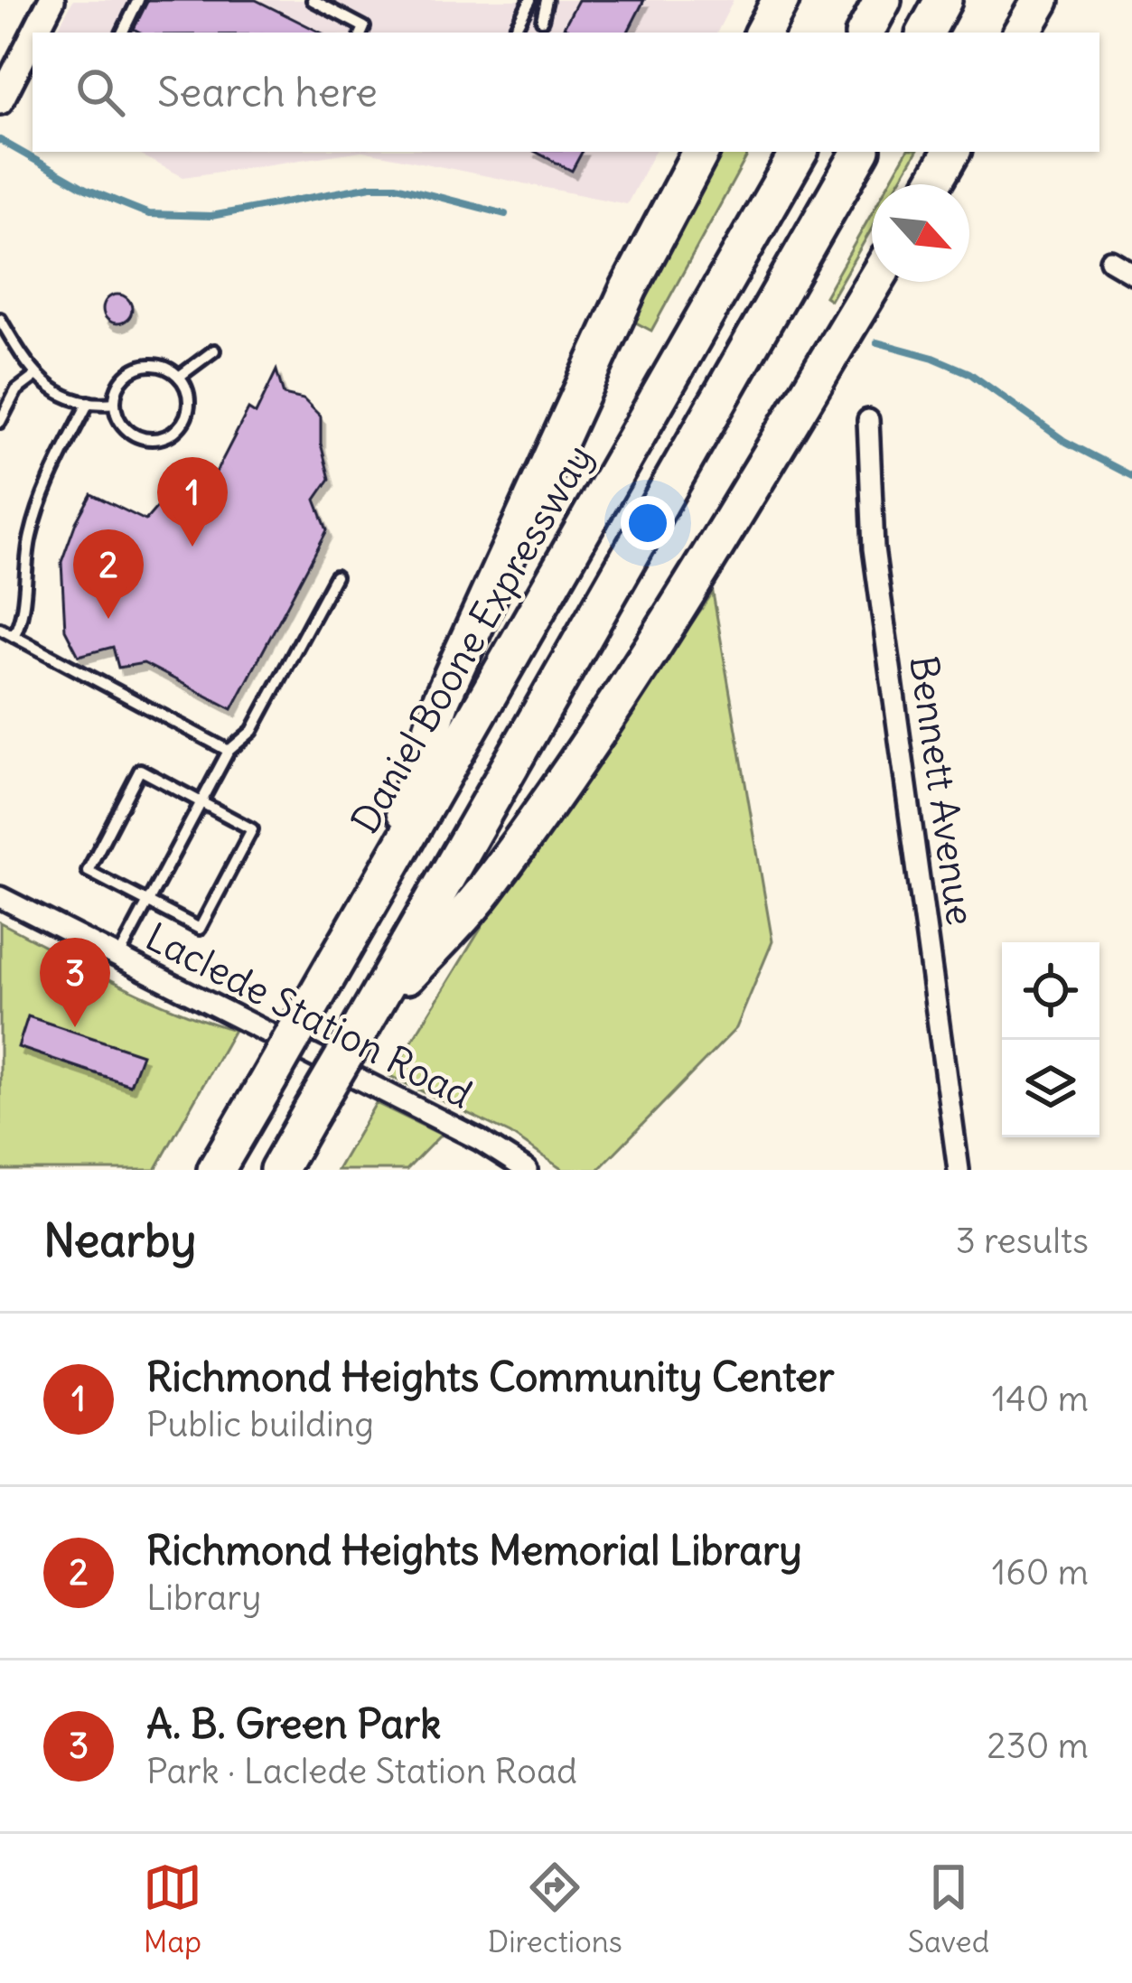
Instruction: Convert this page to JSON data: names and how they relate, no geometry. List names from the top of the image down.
{
  "streets": {
    "highway": ["Daniel Boone Expressway"],
    "street": ["Bennett Avenue", "Laclede Station Road"]
  },
  "north": "bottom right",
  "page": {
    "search": "Search here",
    "pins": ["1", "2", "3"],
    "heading": ["Nearby", "3 results"],
    "list": [
      {
        "mark": "1",
        "name": "Richmond Heights Community Center",
        "note": "Public building",
        "value": "140 m"
      },
      {
        "mark": "2",
        "name": "Richmond Heights Memorial Library",
        "note": "Library",
        "value": "160 m"
      },
      {
        "mark": "3",
        "name": "A. B. Green Park",
        "note": "Park · Laclede Station Road",
        "value": "230 m"
      }
    ],
    "nav": ["Map", "Directions", "Saved"]
  }
}
